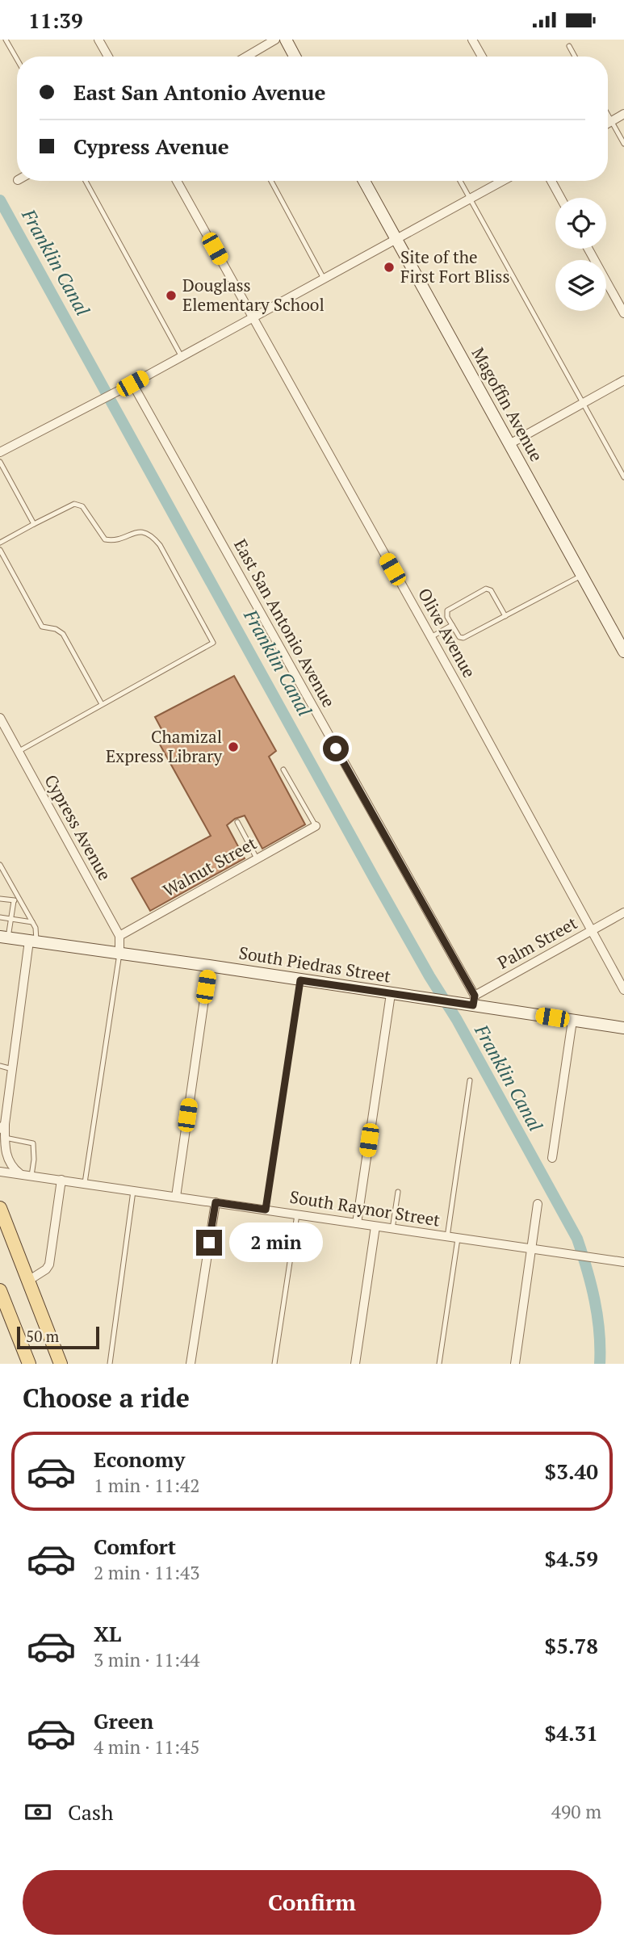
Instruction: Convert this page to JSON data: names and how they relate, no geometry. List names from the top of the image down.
{
  "streets": {
    "main road": ["Magoffin Avenue", "South Piedras Street"],
    "street": [
      "East San Antonio Avenue",
      "Olive Avenue",
      "Cypress Avenue",
      "Walnut Street",
      "Palm Street",
      "South Raynor Street"
    ]
  },
  "crossings": [
    ["East San Antonio Avenue", "Palm Street"],
    ["East San Antonio Avenue", "South Piedras Street"],
    ["Olive Avenue", "Palm Street"],
    ["Cypress Avenue", "Walnut Street"],
    ["Cypress Avenue", "South Piedras Street"],
    ["Palm Street", "South Piedras Street"]
  ],
  "water": ["Franklin Canal"],
  "places": ["Site of the First Fort Bliss", "Douglass Elementary School", "Chamizal Express Library"],
  "scale_bar": "50 m",
  "page": {
    "status": "11:39",
    "banner": ["East San Antonio Avenue", "Cypress Avenue"],
    "bubble": "2 min",
    "scale": "50 m",
    "heading": "Choose a ride",
    "list": [
      {
        "name": "Economy",
        "note": "1 min · 11:42",
        "value": "$3.40"
      },
      {
        "name": "Comfort",
        "note": "2 min · 11:43",
        "value": "$4.59"
      },
      {
        "name": "XL",
        "note": "3 min · 11:44",
        "value": "$5.78"
      },
      {
        "name": "Green",
        "note": "4 min · 11:45",
        "value": "$4.31"
      }
    ],
    "pay": ["Cash", "490 m"],
    "buttons": "Confirm"
  }
}
